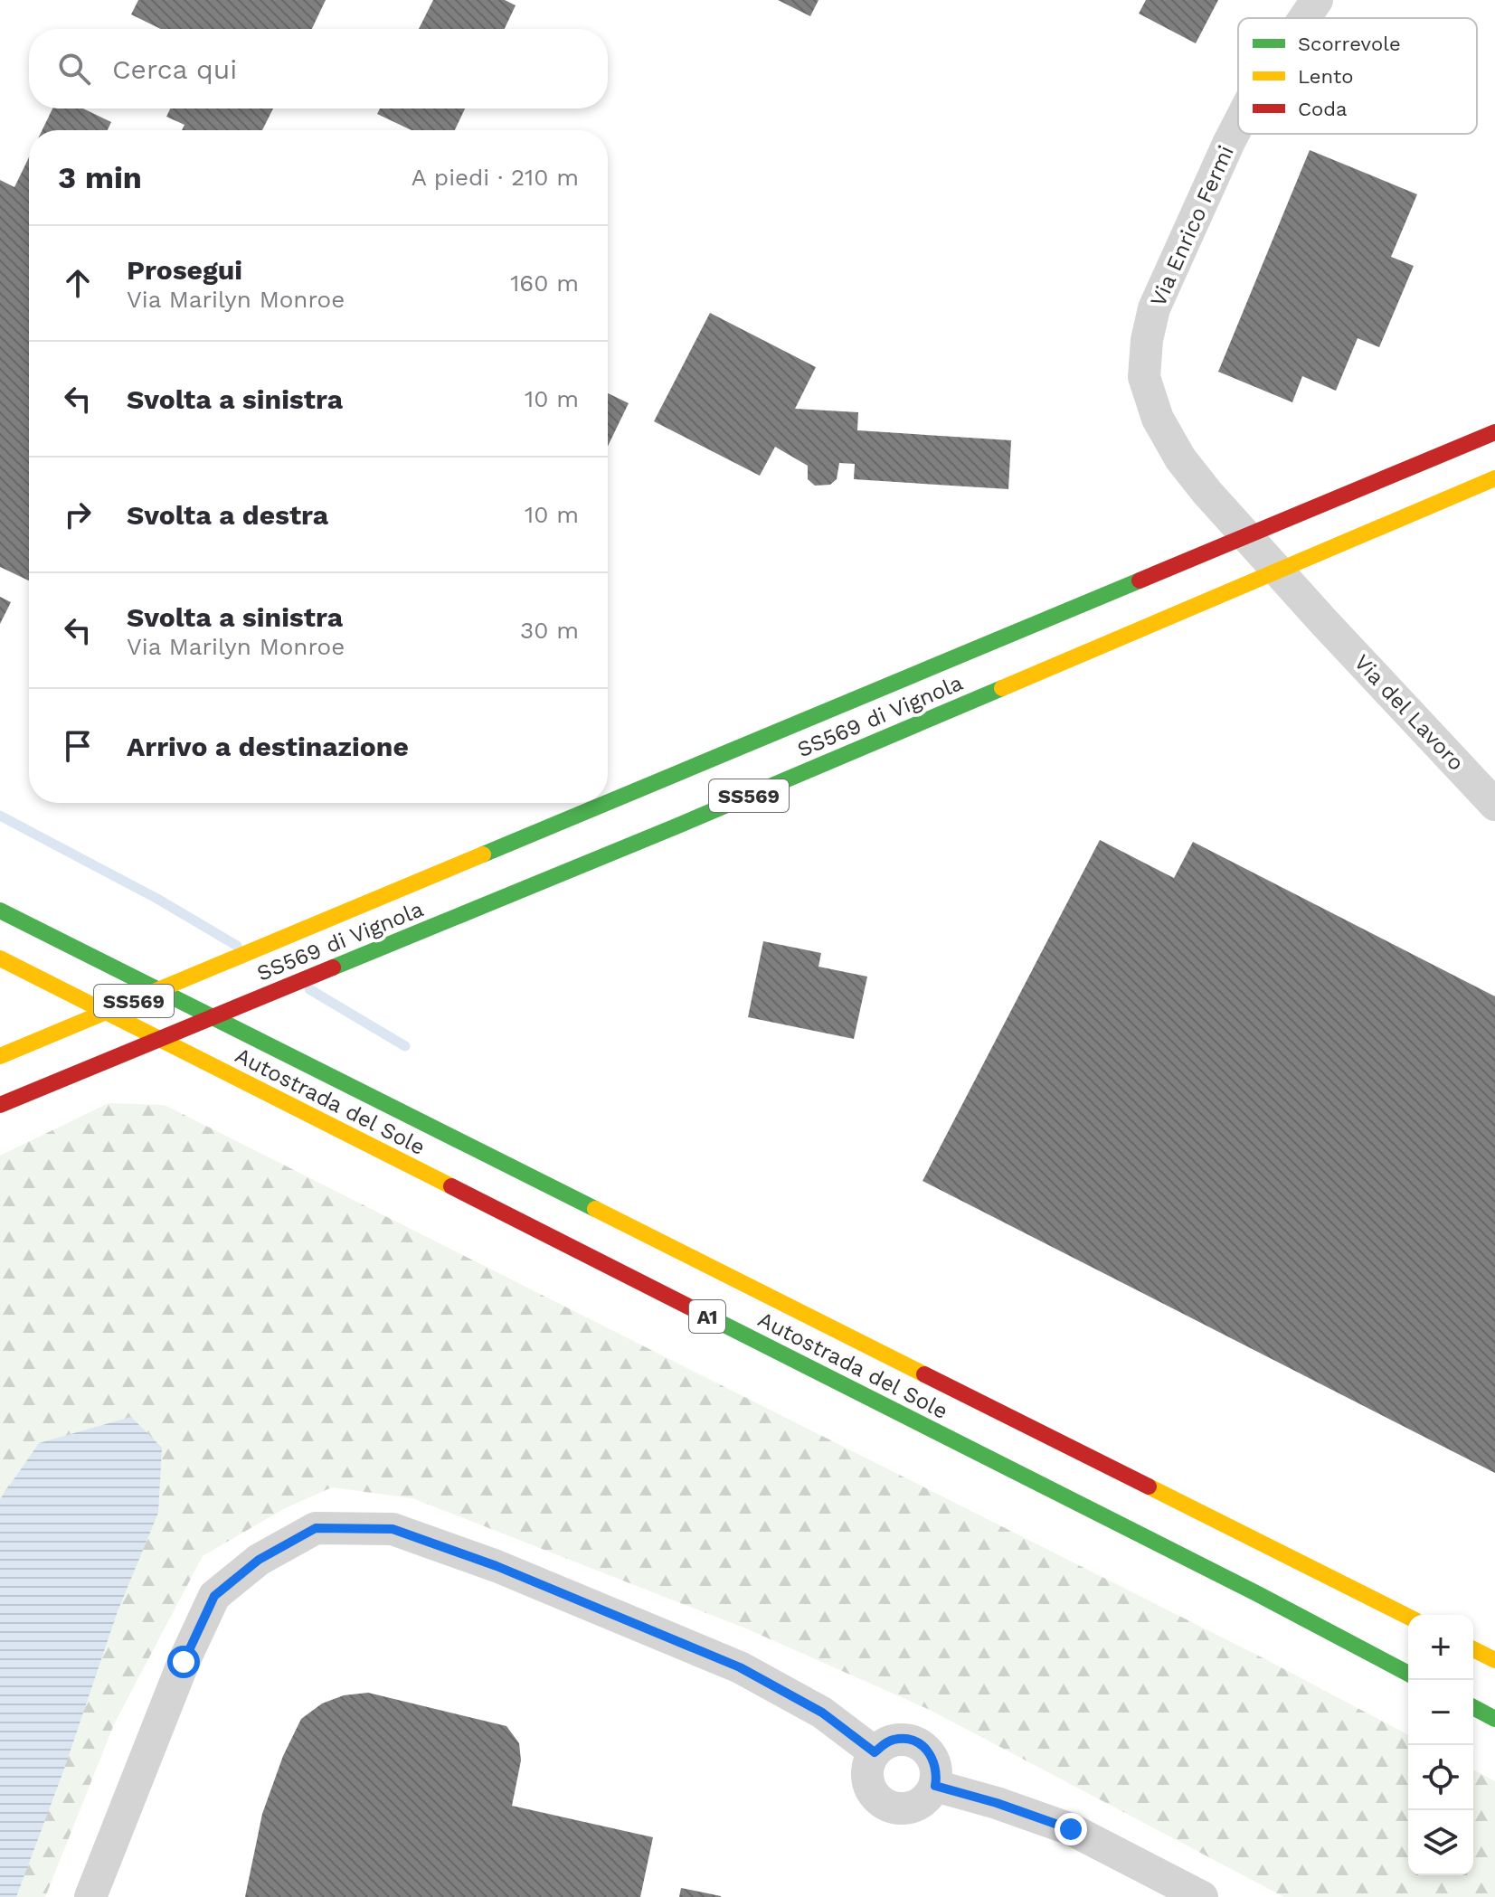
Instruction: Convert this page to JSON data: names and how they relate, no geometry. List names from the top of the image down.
{
  "streets": {
    "highway": [
      "SS569 di Vignola",
      "SS569",
      "Autostrada del Sole",
      "A1"
    ],
    "street": ["Via Enrico Fermi", "Via del Lavoro"]
  },
  "crossings": [
    ["Via Enrico Fermi", "Via del Lavoro"]
  ],
  "legend": ["Scorrevole", "Lento", "Coda"],
  "page": {
    "search": "Cerca qui",
    "heading": ["3 min", "A piedi · 210 m"],
    "list": [
      ["Prosegui", "Via Marilyn Monroe", "160 m"],
      ["Svolta a sinistra", "10 m"],
      ["Svolta a destra", "10 m"],
      ["Svolta a sinistra", "Via Marilyn Monroe", "30 m"],
      "Arrivo a destinazione"
    ],
    "map_buttons": ["+", "−"]
  }
}
